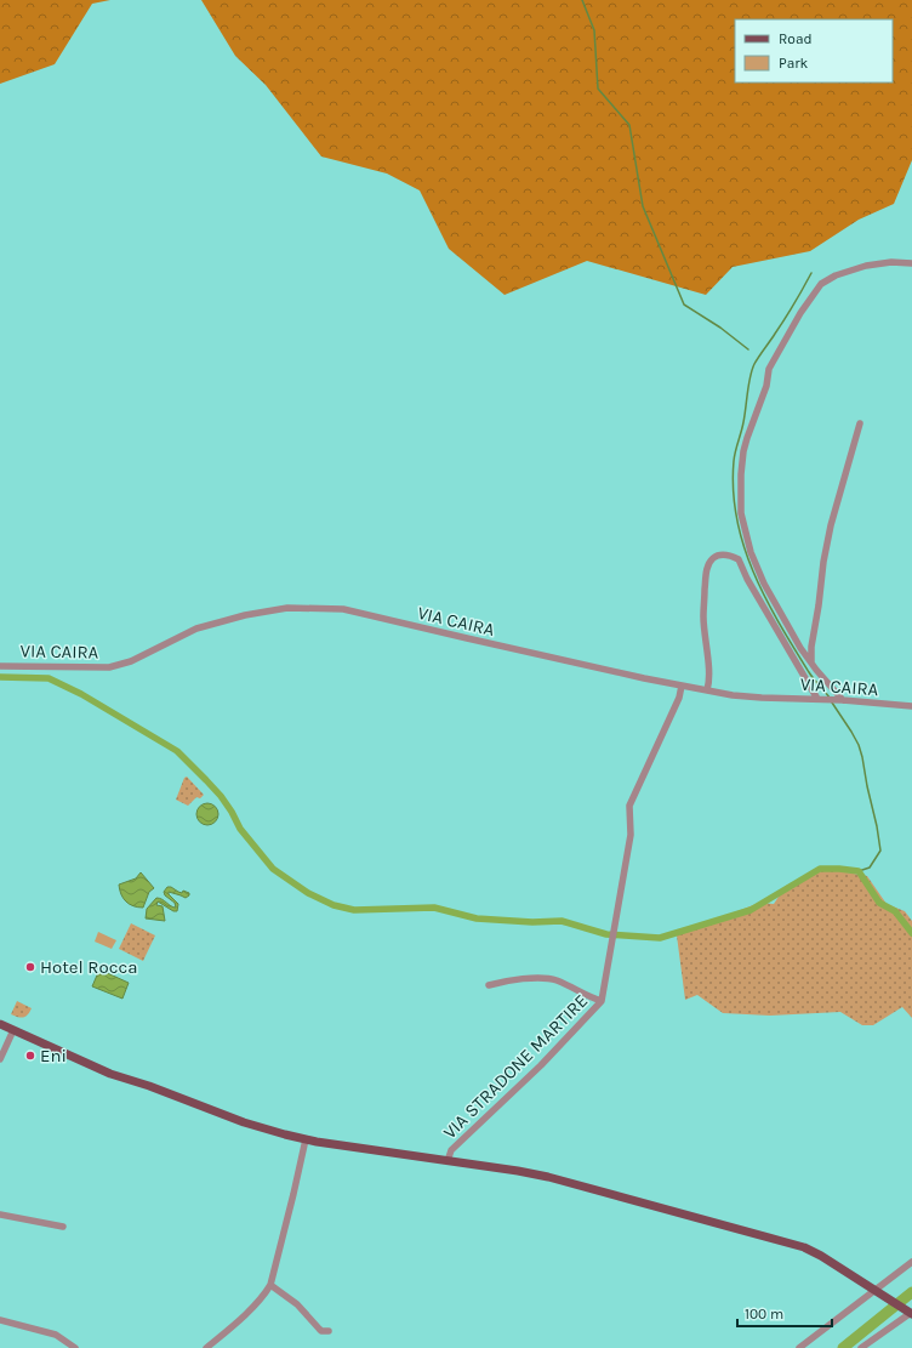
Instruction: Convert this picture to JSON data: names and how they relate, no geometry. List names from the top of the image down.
{
  "streets": {
    "street": ["VIA CAIRA", "VIA STRADONE MARTIRE"]
  },
  "crossings": [
    ["VIA CAIRA", "VIA STRADONE MARTIRE"]
  ],
  "places": ["Hotel Rocca", "Eni"],
  "legend": ["Road", "Park"],
  "scale_bar": "100 m"
}
